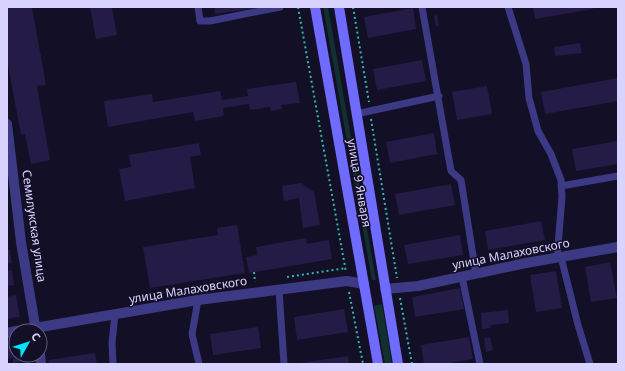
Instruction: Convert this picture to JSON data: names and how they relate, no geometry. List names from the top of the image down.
{
  "streets": {
    "main road": ["улица 9 Января"],
    "street": ["Семилукская улица", "улица Малаховского"]
  },
  "crossings": [
    ["улица 9 Января", "улица Малаховского"]
  ],
  "north": "top right"
}
